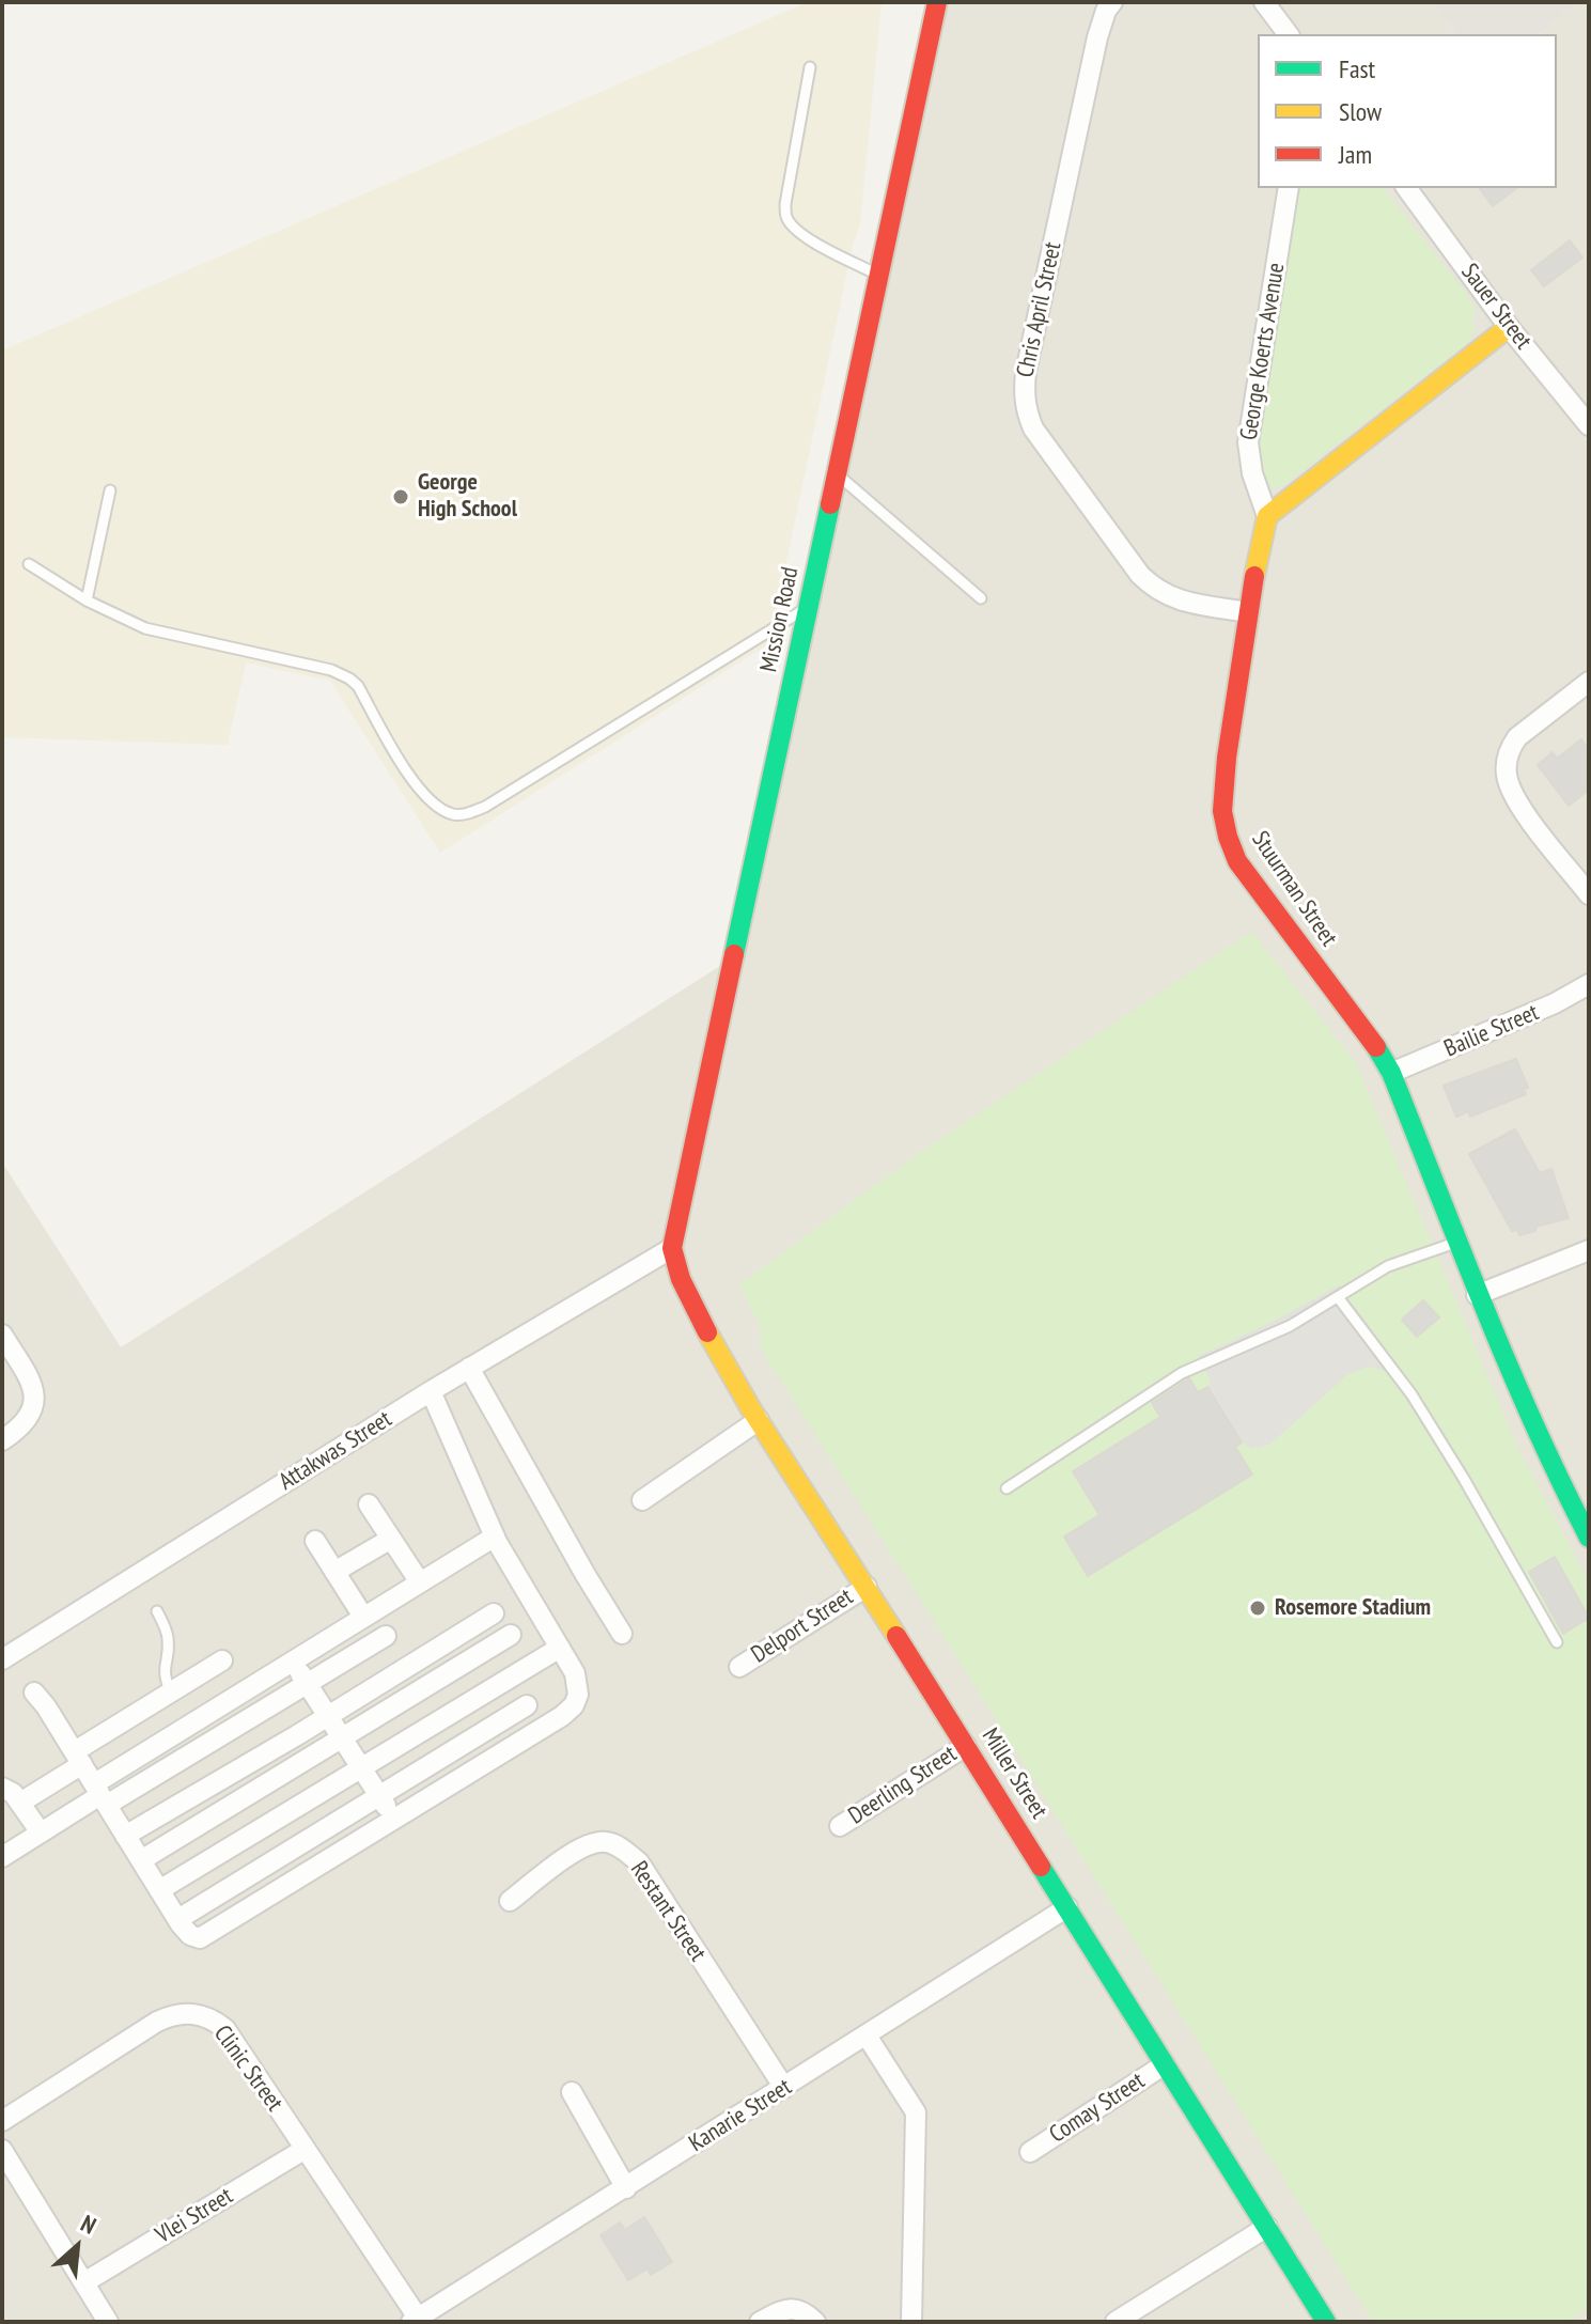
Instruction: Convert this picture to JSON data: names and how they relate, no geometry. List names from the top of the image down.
{
  "streets": {
    "street": [
      "Sauer Street",
      "Chris April Street",
      "George Koerts Avenue",
      "Mission Road",
      "Stuurman Street",
      "Bailie Street",
      "Attakwas Street",
      "Delport Street",
      "Miller Street",
      "Deerling Street",
      "Restant Street",
      "Clinic Street",
      "Comay Street",
      "Kanarie Street",
      "Vlei Street"
    ]
  },
  "crossings": [
    ["Chris April Street", "Stuurman Street"],
    ["George Koerts Avenue", "Stuurman Street"],
    ["Mission Road", "Attakwas Street"],
    ["Mission Road", "Miller Street"],
    ["Stuurman Street", "Bailie Street"],
    ["Attakwas Street", "Miller Street"],
    ["Delport Street", "Miller Street"],
    ["Miller Street", "Deerling Street"],
    ["Miller Street", "Comay Street"],
    ["Miller Street", "Kanarie Street"],
    ["Restant Street", "Kanarie Street"],
    ["Clinic Street", "Kanarie Street"],
    ["Clinic Street", "Vlei Street"]
  ],
  "places": ["George High School", "Rosemore Stadium"],
  "legend": ["Fast", "Slow", "Jam"],
  "north": "top right"
}
